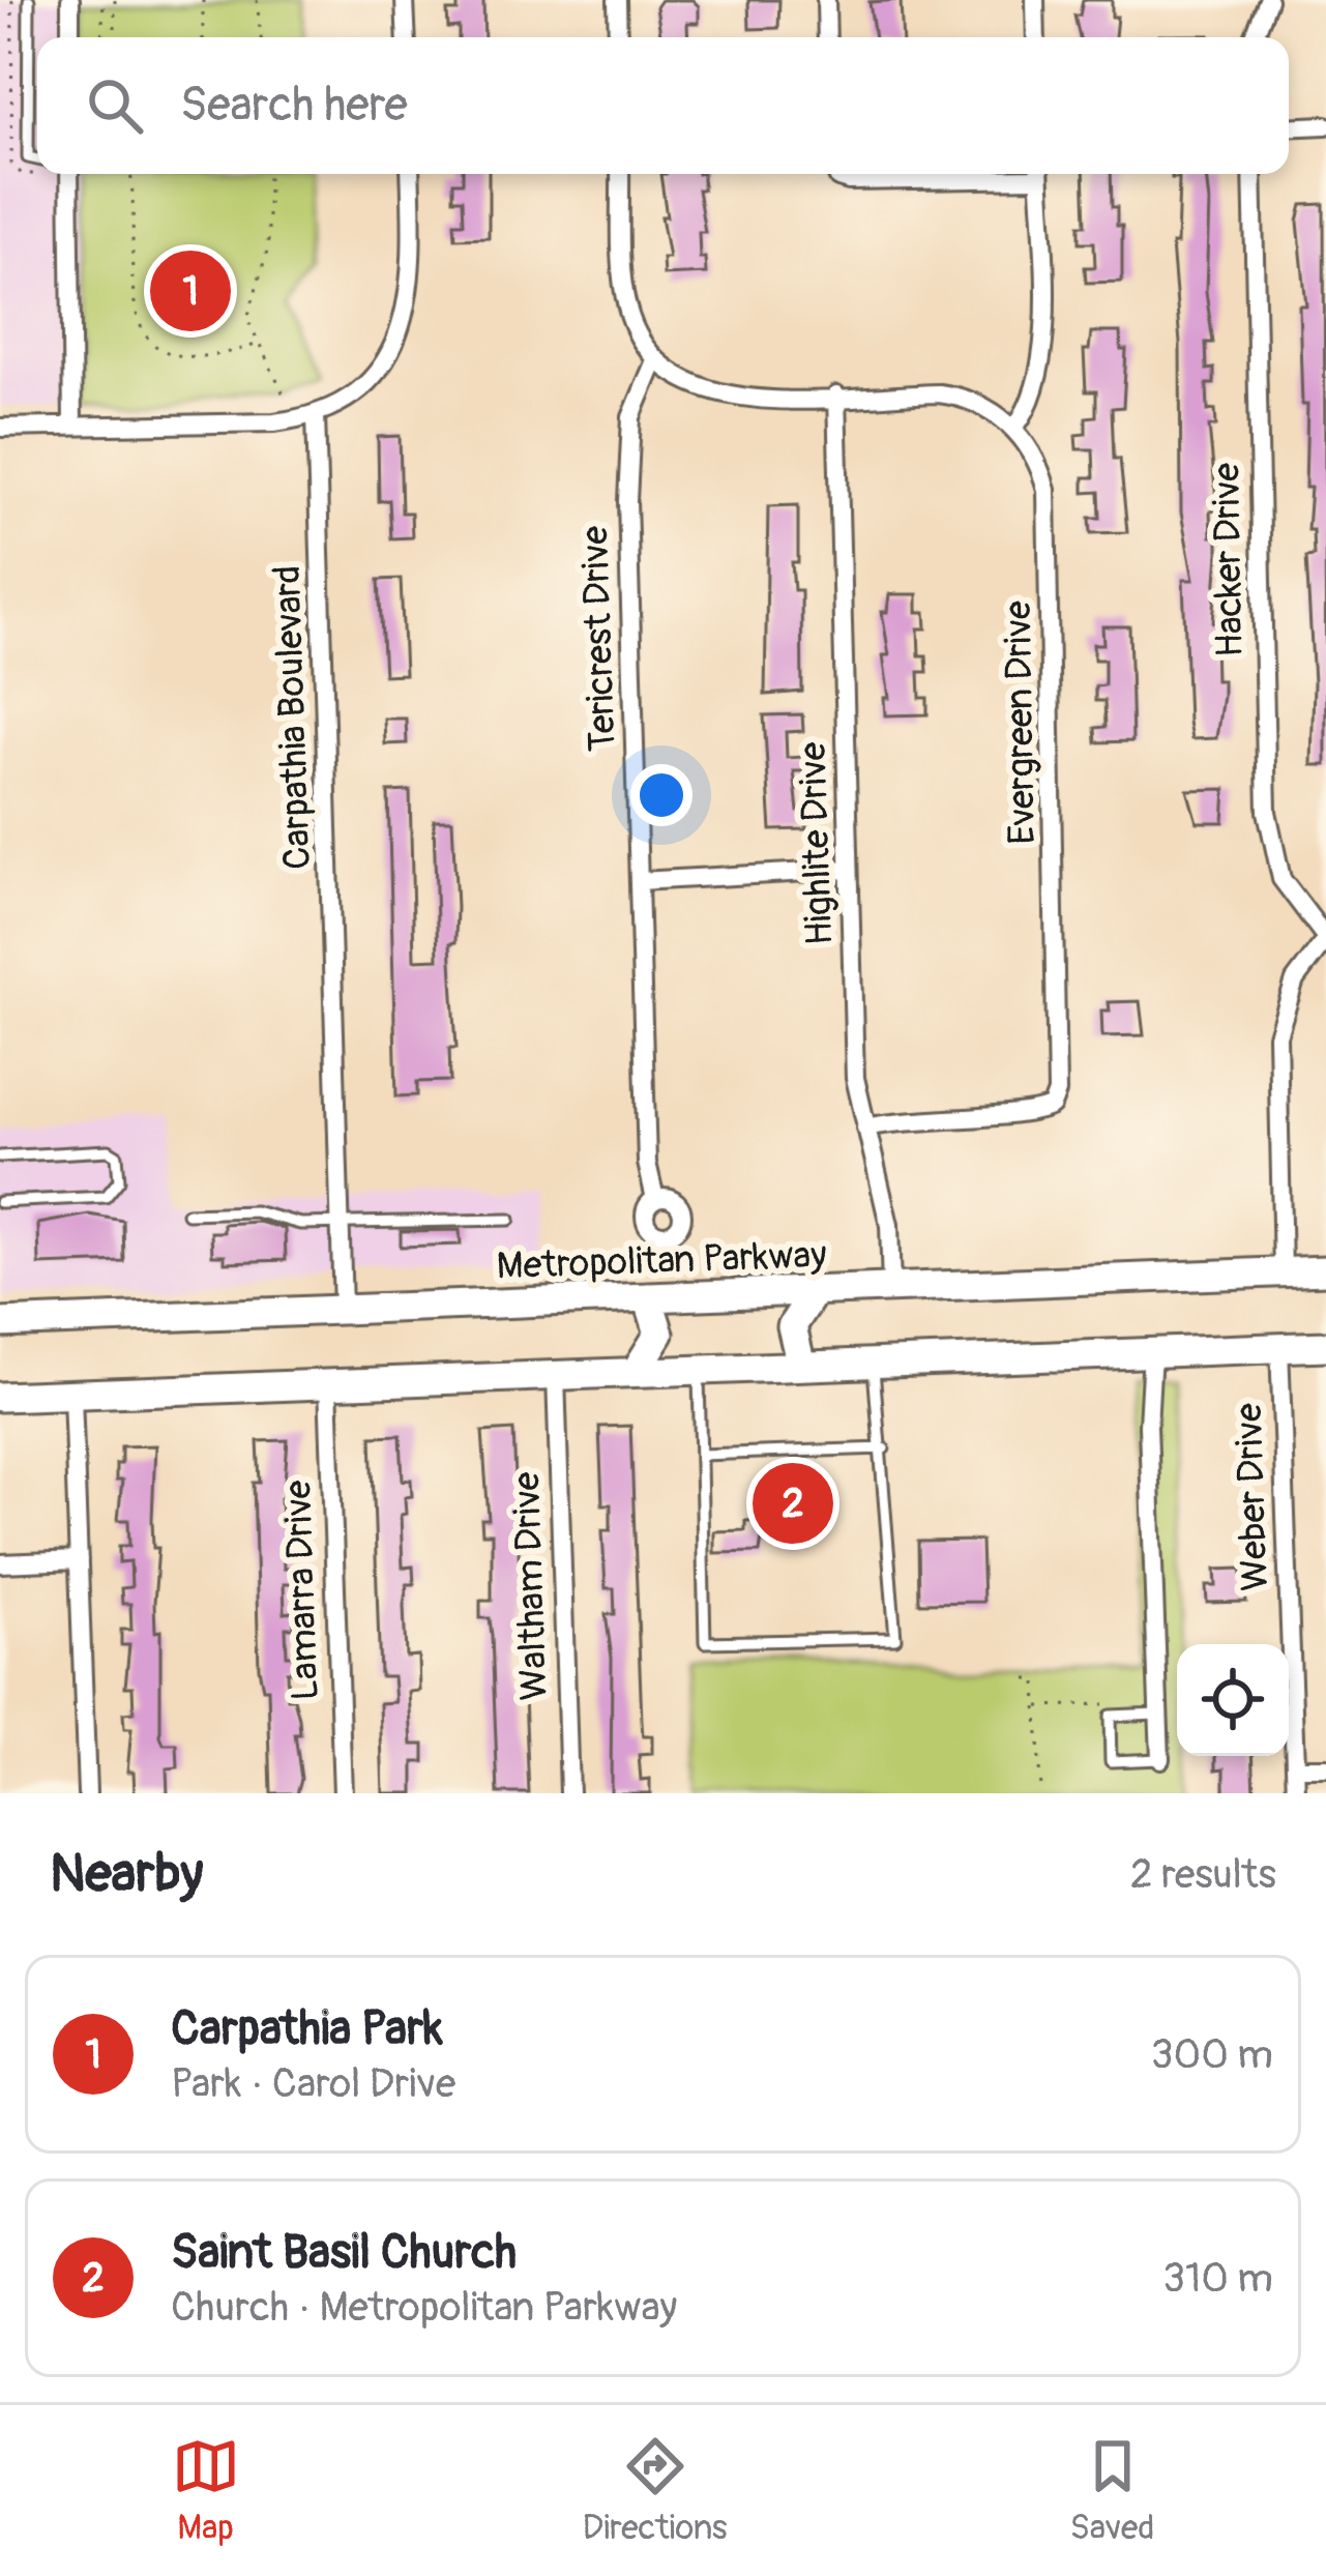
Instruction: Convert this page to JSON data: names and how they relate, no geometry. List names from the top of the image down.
{
  "streets": {
    "main road": ["Metropolitan Parkway"],
    "street": [
      "Hacker Drive",
      "Tericrest Drive",
      "Carpathia Boulevard",
      "Evergreen Drive",
      "Highlite Drive",
      "Weber Drive",
      "Waltham Drive",
      "Lamarra Drive"
    ]
  },
  "crossings": [
    ["Hacker Drive", "Metropolitan Parkway"],
    ["Carpathia Boulevard", "Metropolitan Parkway"],
    ["Evergreen Drive", "Highlite Drive"],
    ["Highlite Drive", "Metropolitan Parkway"]
  ],
  "page": {
    "search": "Search here",
    "pins": ["1", "2"],
    "heading": ["Nearby", "2 results"],
    "list": [
      {
        "mark": "1",
        "name": "Carpathia Park",
        "note": "Park · Carol Drive",
        "value": "300 m"
      },
      {
        "mark": "2",
        "name": "Saint Basil Church",
        "note": "Church · Metropolitan Parkway",
        "value": "310 m"
      }
    ],
    "nav": ["Map", "Directions", "Saved"]
  }
}
